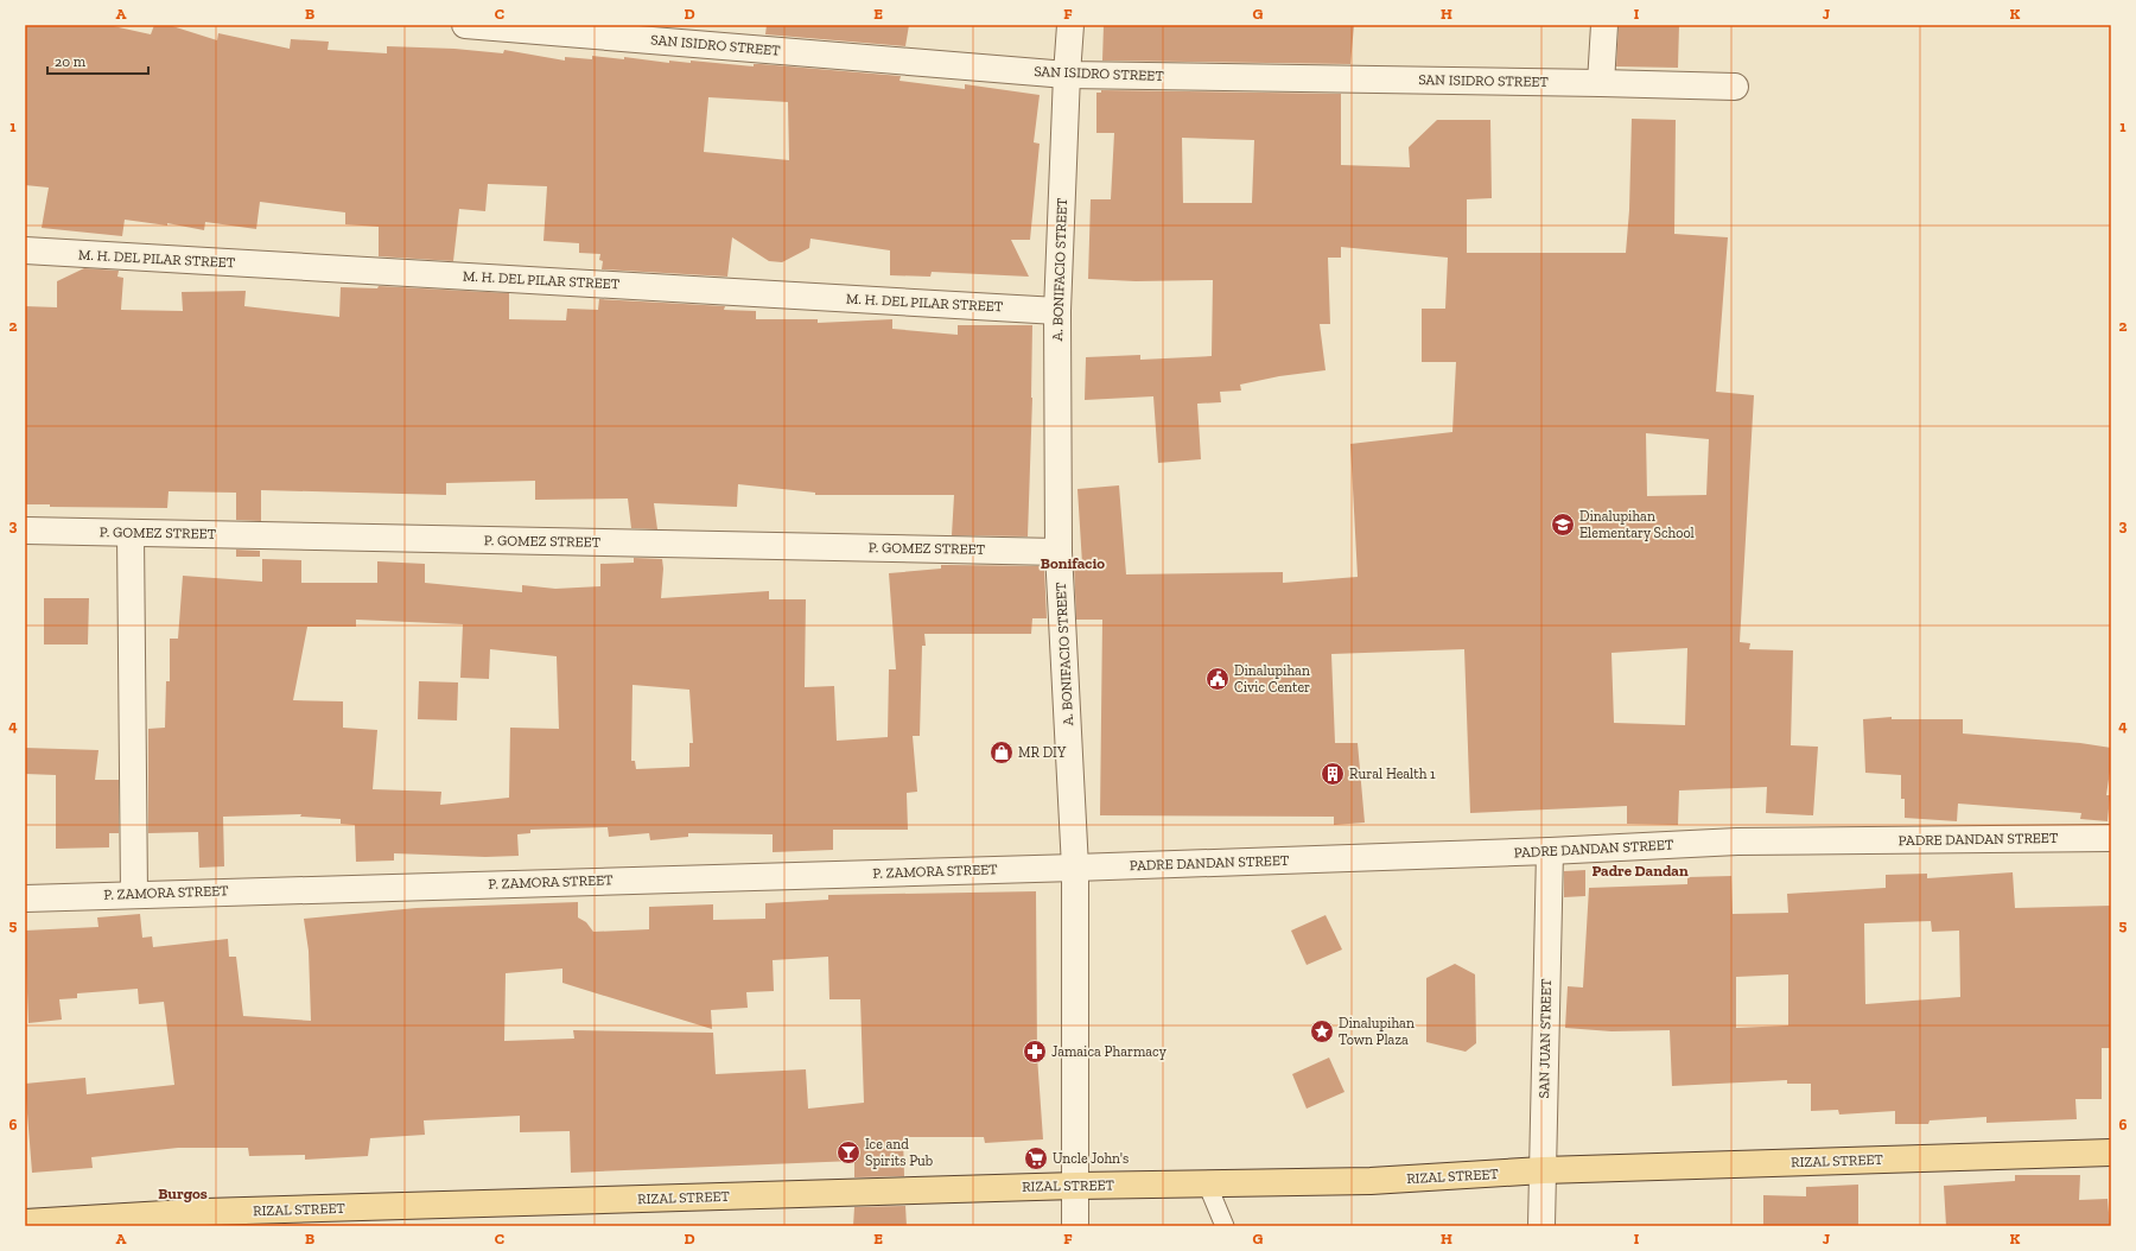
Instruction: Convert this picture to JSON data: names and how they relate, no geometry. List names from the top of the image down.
{
  "streets": {
    "main road": ["RIZAL STREET"],
    "street": [
      "SAN ISIDRO STREET",
      "M. H. DEL PILAR STREET",
      "A. BONIFACIO STREET",
      "P. GOMEZ STREET",
      "PADRE DANDAN STREET",
      "P. ZAMORA STREET",
      "SAN JUAN STREET"
    ]
  },
  "crossings": [
    ["SAN ISIDRO STREET", "A. BONIFACIO STREET"],
    ["M. H. DEL PILAR STREET", "A. BONIFACIO STREET"],
    ["A. BONIFACIO STREET", "P. GOMEZ STREET"],
    ["A. BONIFACIO STREET", "PADRE DANDAN STREET"],
    ["A. BONIFACIO STREET", "P. ZAMORA STREET"],
    ["A. BONIFACIO STREET", "RIZAL STREET"],
    ["PADRE DANDAN STREET", "P. ZAMORA STREET"],
    ["PADRE DANDAN STREET", "SAN JUAN STREET"],
    ["SAN JUAN STREET", "RIZAL STREET"]
  ],
  "districts": ["Bonifacio", "Padre Dandan", "Burgos"],
  "places": {
    "school or university": ["Dinalupihan Elementary School"],
    "public building": ["Dinalupihan Civic Center"],
    "shop": ["MR DIY"],
    "building": ["Rural Health 1"],
    "place": ["Dinalupihan Town Plaza"],
    "pharmacy": ["Jamaica Pharmacy"],
    "bar": ["Ice and Spirits Pub"],
    "supermarket": ["Uncle John's"]
  },
  "scale_bar": "20 m",
  "grid": {
    "columns": [
      "A",
      "B",
      "C",
      "D",
      "E",
      "F",
      "G",
      "H",
      "I",
      "J",
      "K"
    ],
    "rows": [
      "1",
      "2",
      "3",
      "4",
      "5",
      "6"
    ]
  }
}
